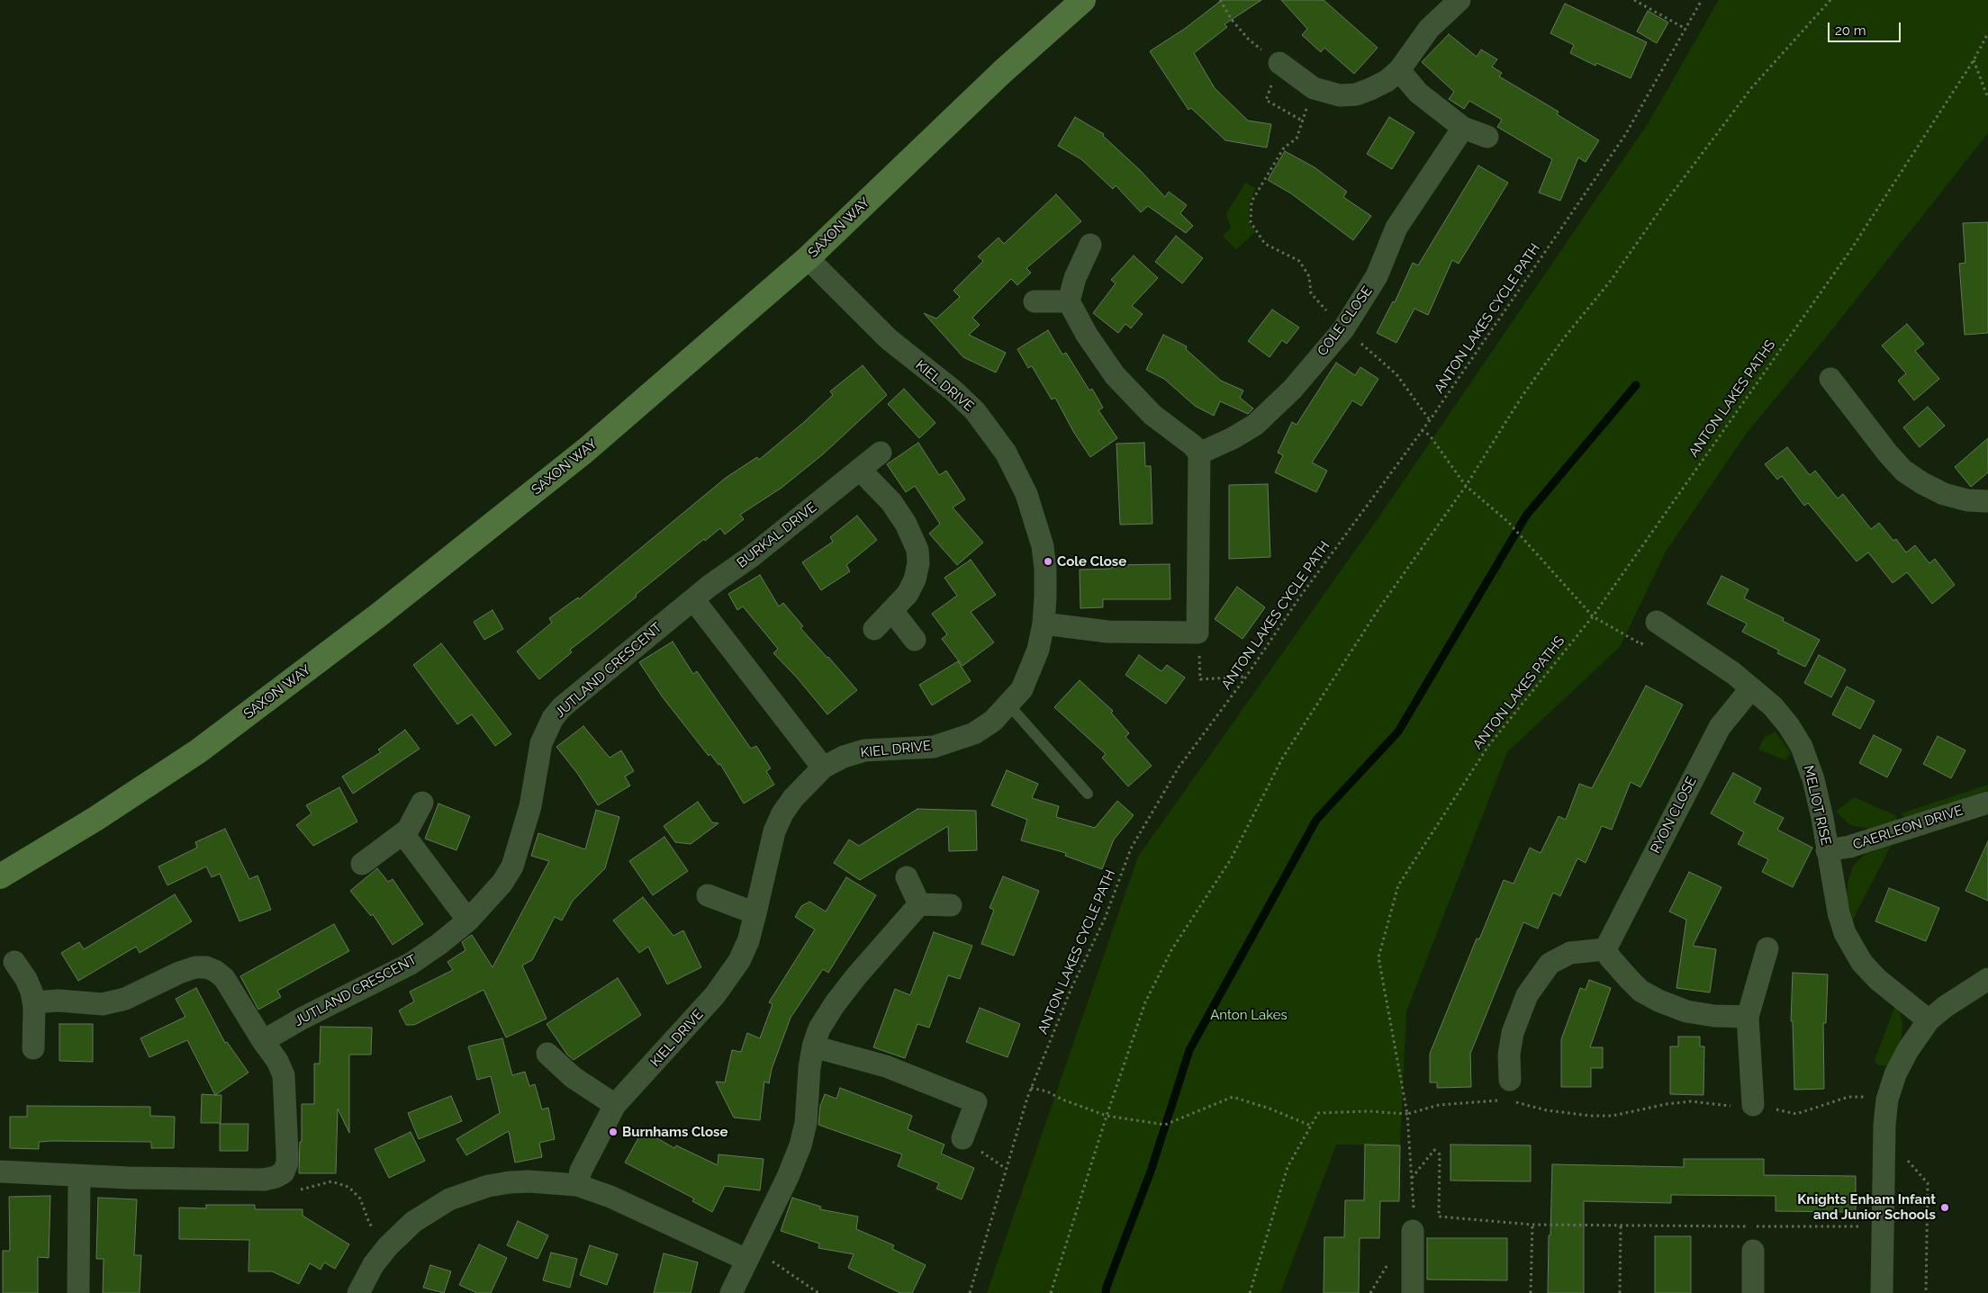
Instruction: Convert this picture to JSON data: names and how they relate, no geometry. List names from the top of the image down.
{
  "streets": {
    "street": [
      "SAXON WAY",
      "COLE CLOSE",
      "KIEL DRIVE",
      "BURKAL DRIVE",
      "JUTLAND CRESCENT",
      "MELIOT RISE",
      "RYON CLOSE",
      "CAERLEON DRIVE"
    ],
    "path": ["ANTON LAKES CYCLE PATH", "ANTON LAKES PATHS"]
  },
  "crossings": [
    ["SAXON WAY", "KIEL DRIVE"],
    ["BURKAL DRIVE", "JUTLAND CRESCENT"],
    ["MELIOT RISE", "RYON CLOSE"],
    ["MELIOT RISE", "CAERLEON DRIVE"]
  ],
  "parks": ["Anton Lakes"],
  "places": ["Cole Close", "Burnhams Close", "Knights Enham Infant and Junior Schools"],
  "scale_bar": "20 m"
}
